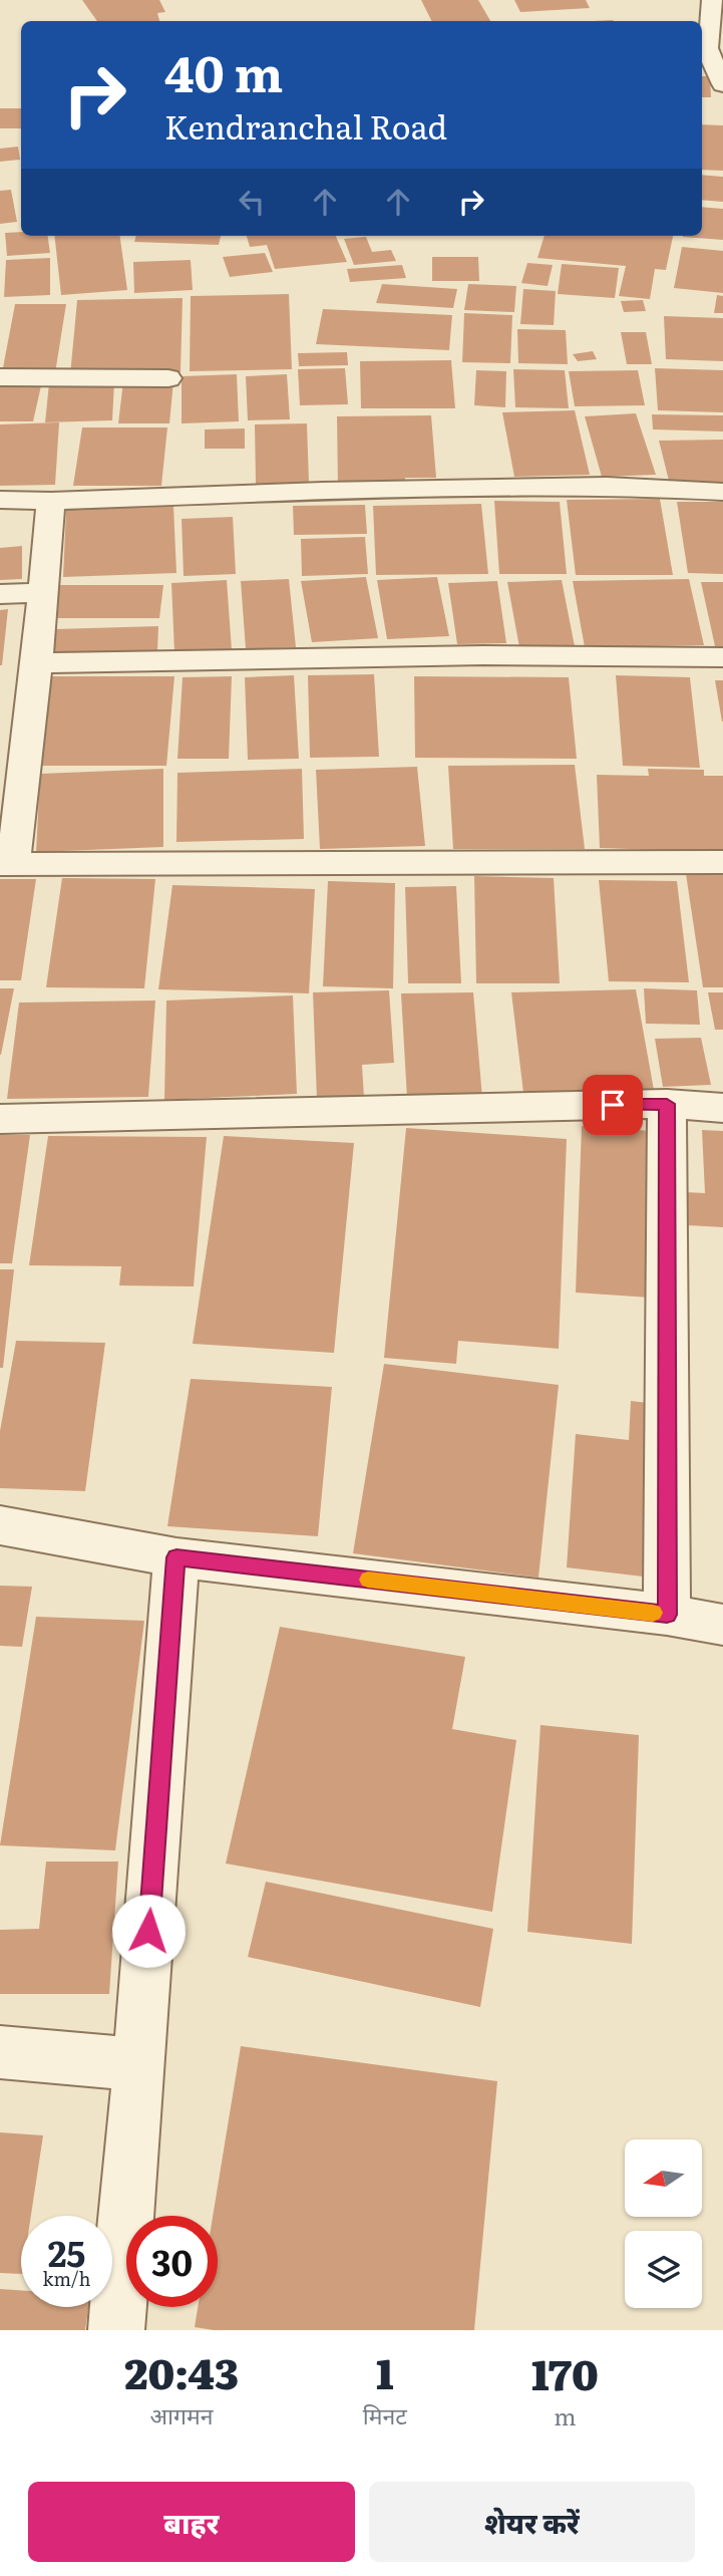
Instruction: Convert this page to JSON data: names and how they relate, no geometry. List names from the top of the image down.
{
  "north": "left",
  "page": {
    "turn": ["40 m", "Kendranchal Road"],
    "speed": "25 km/h",
    "limit": "30",
    "eta": [
      "20:43",
      "आगमन",
      "1",
      "मिनट",
      "170",
      "m"
    ],
    "buttons": ["बाहर", "शेयर करें"]
  }
}
